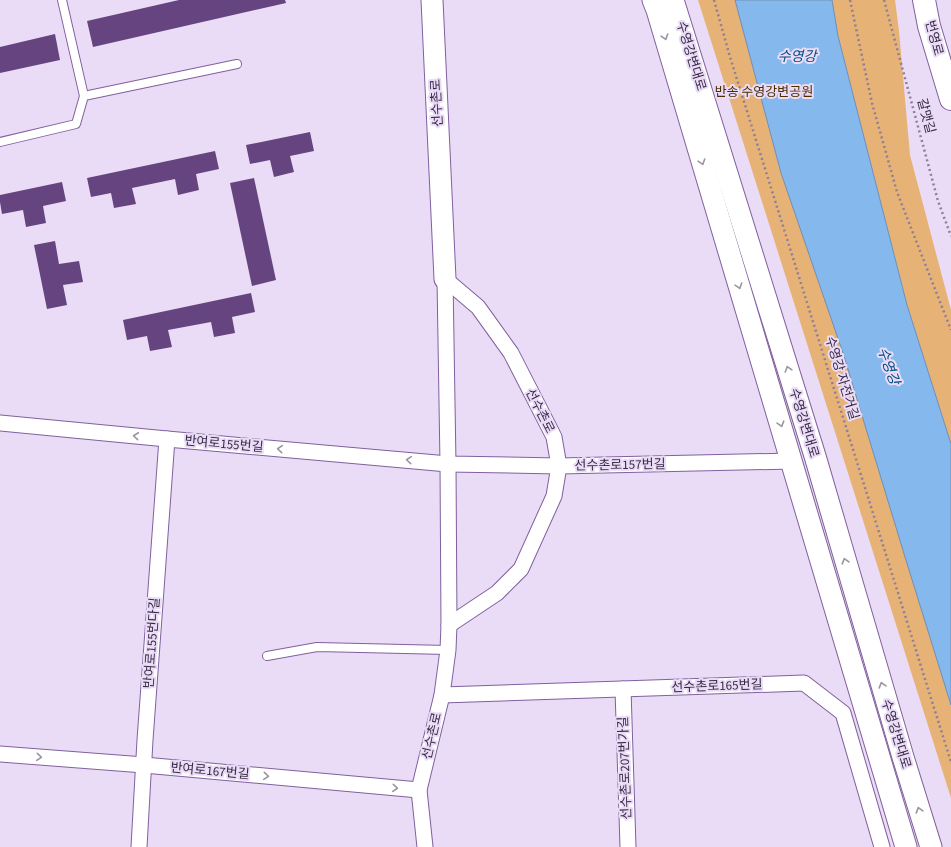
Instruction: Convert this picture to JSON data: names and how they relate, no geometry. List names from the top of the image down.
{
  "streets": {
    "highway": ["번영로"],
    "main road": ["수영강변대로", "선수촌로"],
    "street": [
      "반여로155번길",
      "선수촌로157번길",
      "반여로155번다길",
      "선수촌로165번길",
      "선수촌로207번가길",
      "반여로167번길"
    ],
    "path": ["갈맷길", "수영강 자전거길"]
  },
  "crossings": [
    ["수영강변대로", "선수촌로157번길"],
    ["선수촌로", "반여로155번길"],
    ["선수촌로", "선수촌로157번길"],
    ["선수촌로", "선수촌로165번길"],
    ["선수촌로", "반여로167번길"],
    ["반여로155번길", "선수촌로157번길"],
    ["반여로155번길", "반여로155번다길"],
    ["반여로155번다길", "반여로167번길"],
    ["선수촌로165번길", "선수촌로207번가길"]
  ],
  "one_way": ["반여로155번길", "반여로167번길"],
  "water": ["수영강"],
  "parks": ["반송 수영강변공원"]
}
